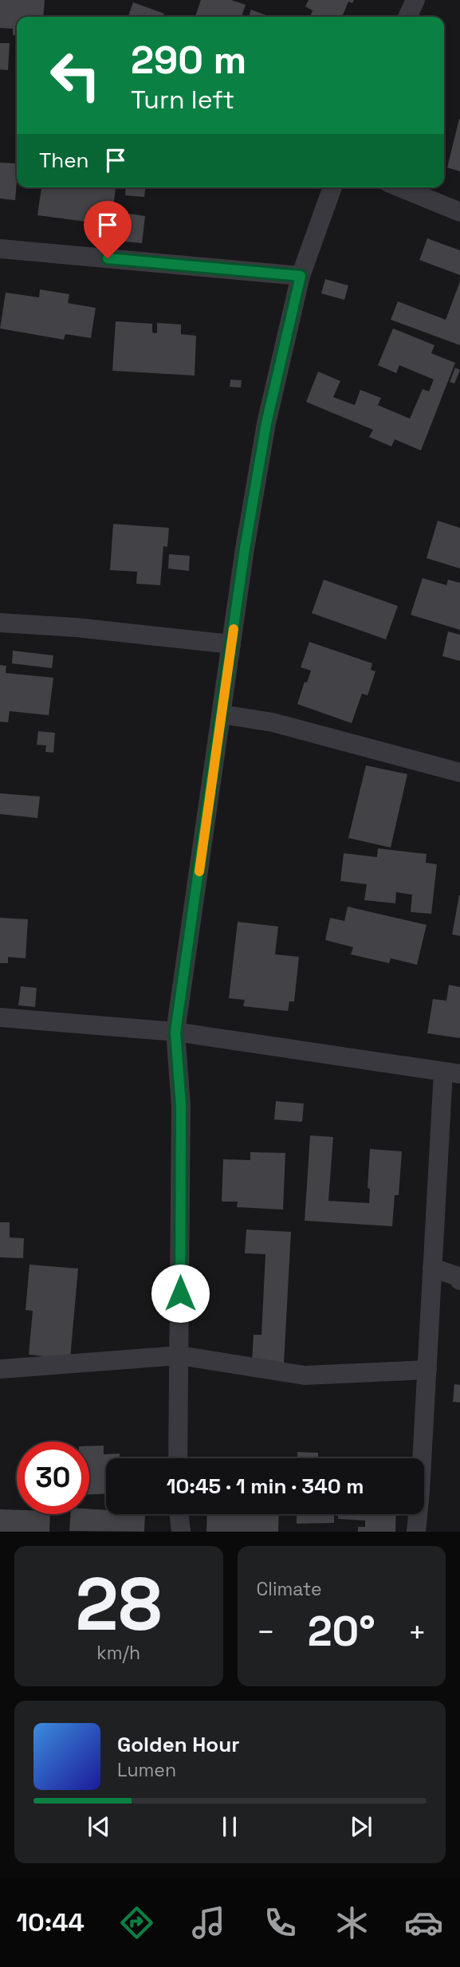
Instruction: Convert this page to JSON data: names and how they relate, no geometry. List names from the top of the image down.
{
  "page": {
    "turn": ["290 m", "Turn left"],
    "then": "Then",
    "limit": "30",
    "trip": "10:45 · 1 min · 340 m",
    "tile": [
      ["28", "km/h"],
      "Climate"
    ],
    "heat": ["−", "20°", "+"],
    "song": ["Golden Hour", "Lumen"],
    "tabs": "10:44"
  }
}
